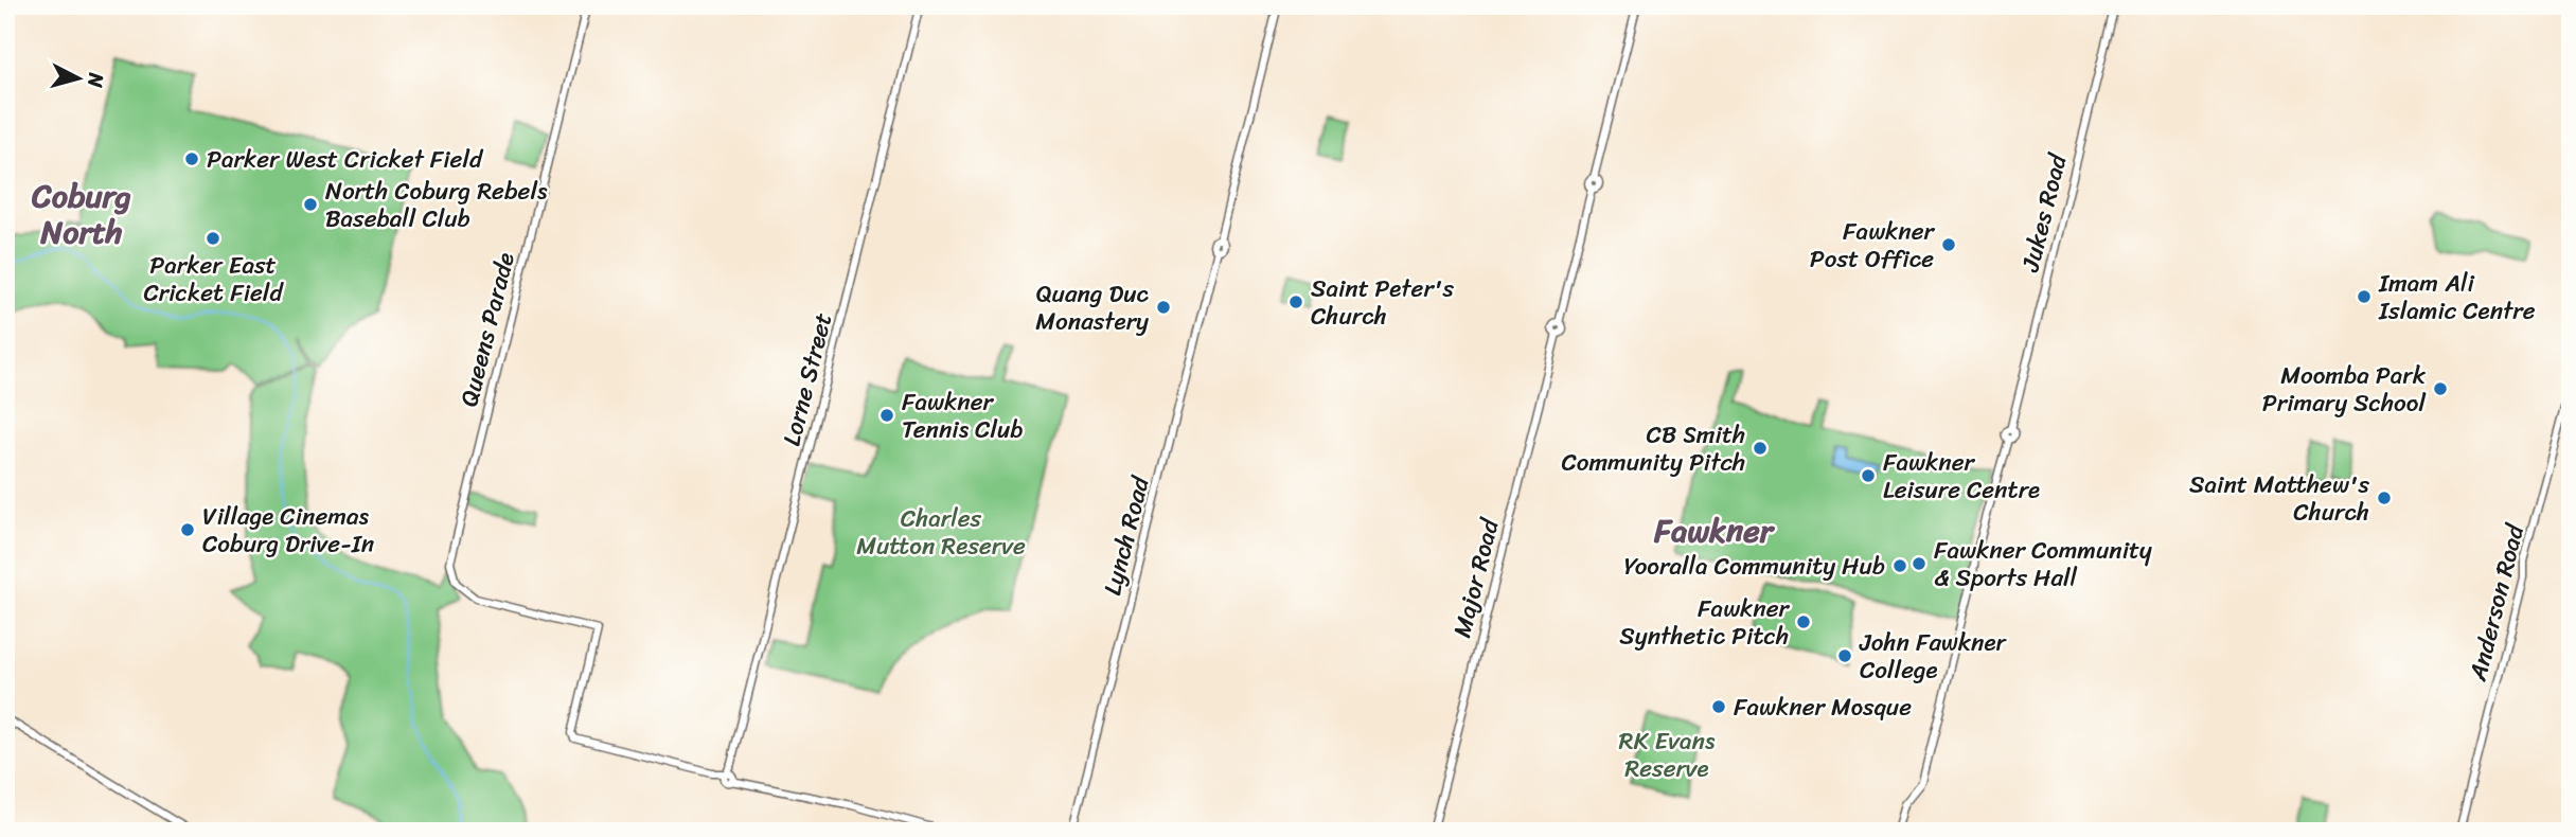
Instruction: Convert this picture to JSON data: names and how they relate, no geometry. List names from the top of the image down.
{
  "streets": {
    "street": [
      "Jukes Road",
      "Queens Parade",
      "Lorne Street",
      "Lynch Road",
      "Major Road",
      "Anderson Road"
    ]
  },
  "crossings": [
    ["Queens Parade", "Lorne Street"]
  ],
  "districts": ["Coburg North", "Fawkner"],
  "parks": ["Charles Mutton Reserve", "RK Evans Reserve"],
  "places": [
    "Parker West Cricket Field",
    "North Coburg Rebels Baseball Club",
    "Parker East Cricket Field",
    "Fawkner Post Office",
    "Imam Ali Islamic Centre",
    "Saint Peter's Church",
    "Quang Duc Monastery",
    "Moomba Park Primary School",
    "Fawkner Tennis Club",
    "CB Smith Community Pitch",
    "Fawkner Leisure Centre",
    "Saint Matthew's Church",
    "Village Cinemas Coburg Drive-In",
    "Fawkner Community & Sports Hall",
    "Yooralla Community Hub",
    "Fawkner Synthetic Pitch",
    "John Fawkner College",
    "Fawkner Mosque"
  ],
  "north": "right"
}
